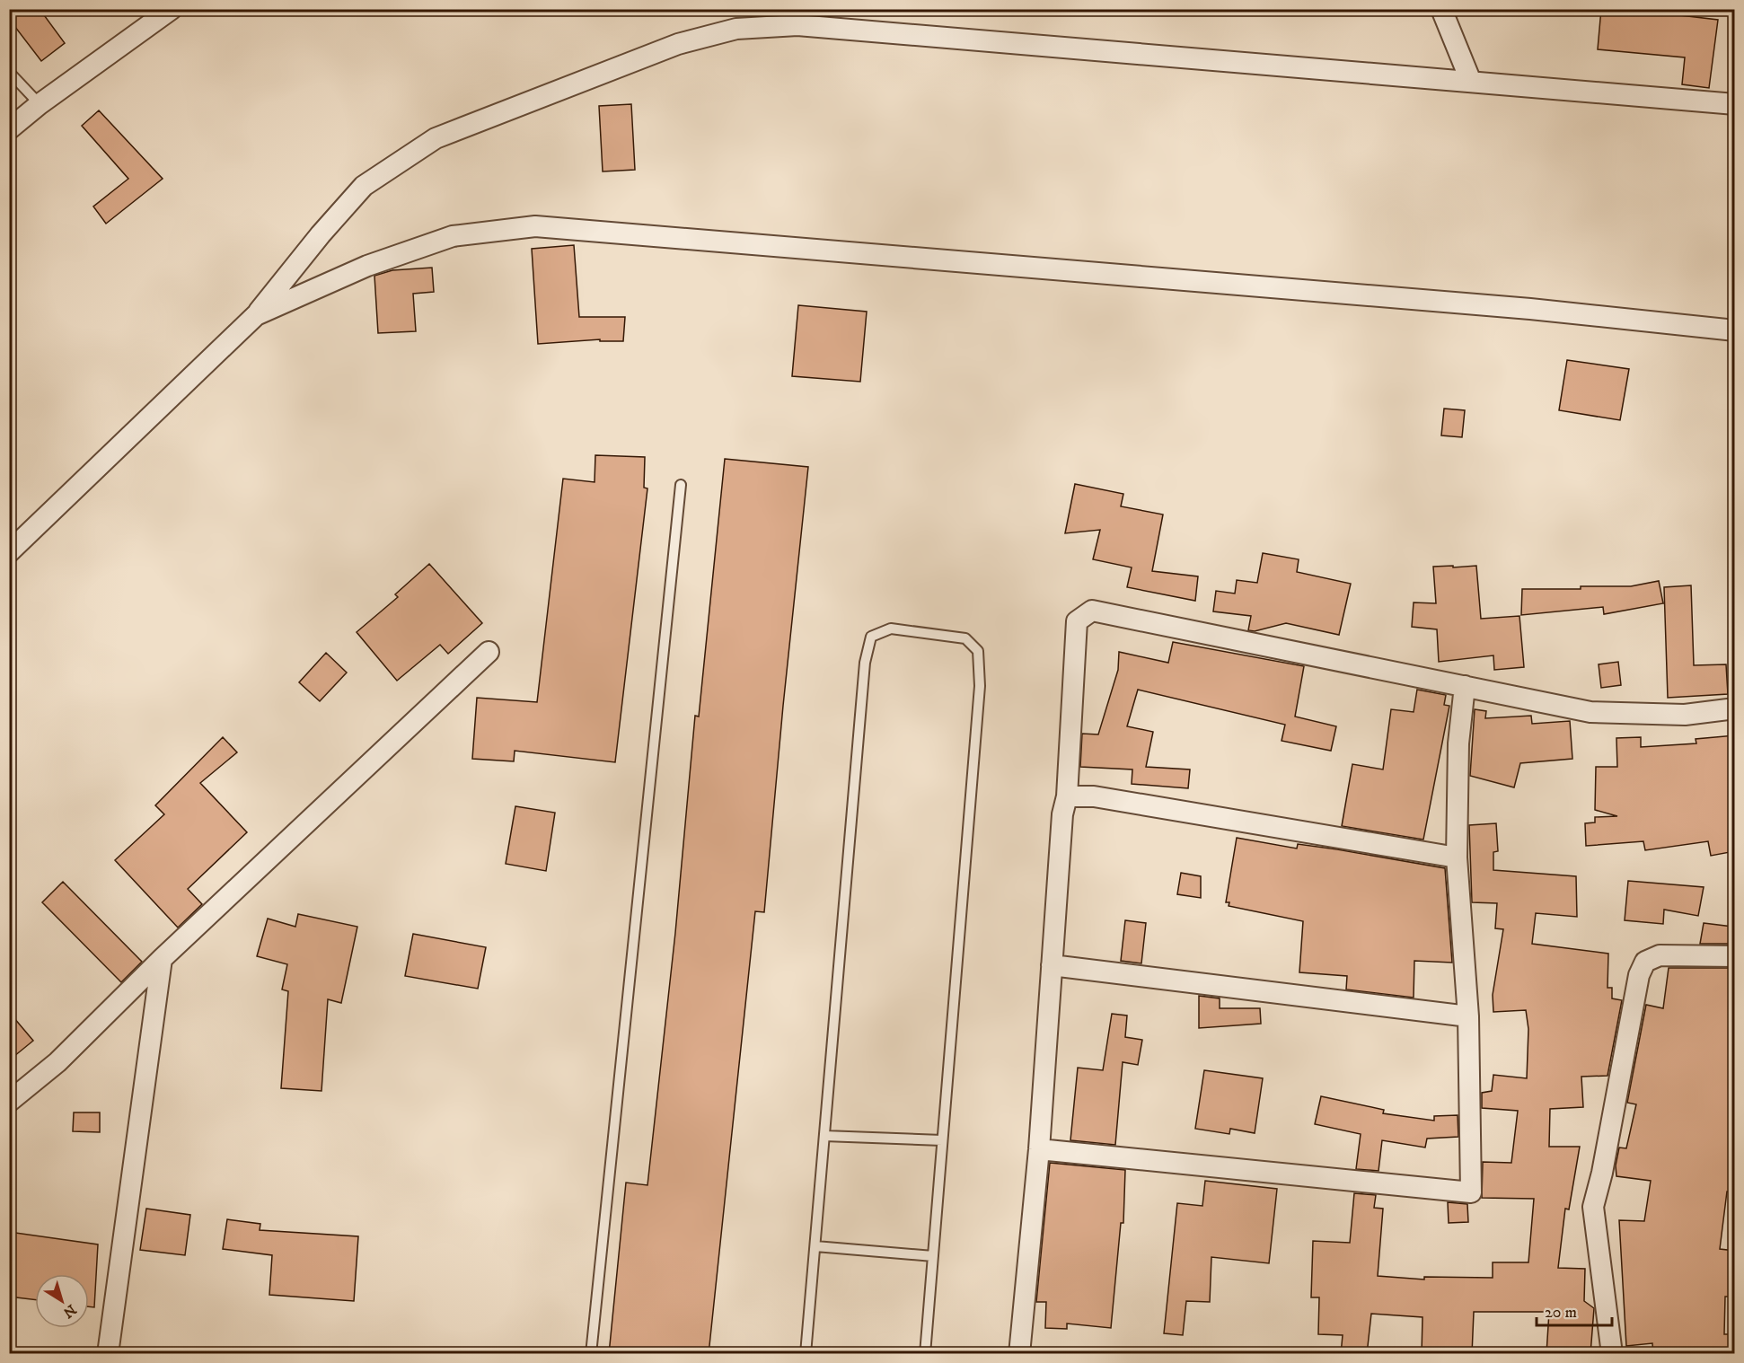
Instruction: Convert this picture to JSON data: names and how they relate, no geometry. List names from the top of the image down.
{
  "scale_bar": "20 m",
  "north": "bottom right"
}
